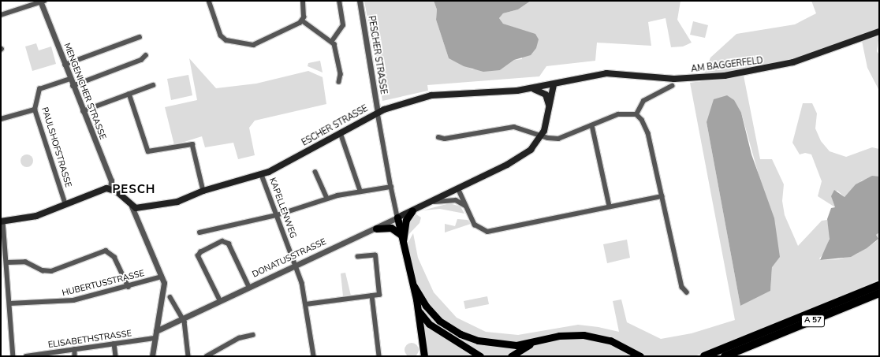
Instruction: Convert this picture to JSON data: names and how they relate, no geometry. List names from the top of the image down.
{
  "streets": {
    "highway": ["A 57"],
    "main road": ["AM BAGGERFELD", "ESCHER STRASSE", "DONATUSSTRASSE"],
    "street": [
      "PESCHER STRASSE",
      "MENGENICHER STRASSE",
      "PAULSHOFSTRASSE",
      "KAPELLENWEG",
      "HUBERTUSSTRASSE",
      "ELISABETHSTRASSE"
    ]
  },
  "crossings": [
    ["PESCHER STRASSE", "ESCHER STRASSE"],
    ["AM BAGGERFELD", "ESCHER STRASSE"],
    ["AM BAGGERFELD", "DONATUSSTRASSE"],
    ["MENGENICHER STRASSE", "PAULSHOFSTRASSE"],
    ["ESCHER STRASSE", "KAPELLENWEG"],
    ["ESCHER STRASSE", "DONATUSSTRASSE"],
    ["KAPELLENWEG", "DONATUSSTRASSE"]
  ],
  "districts": ["PESCH"]
}
